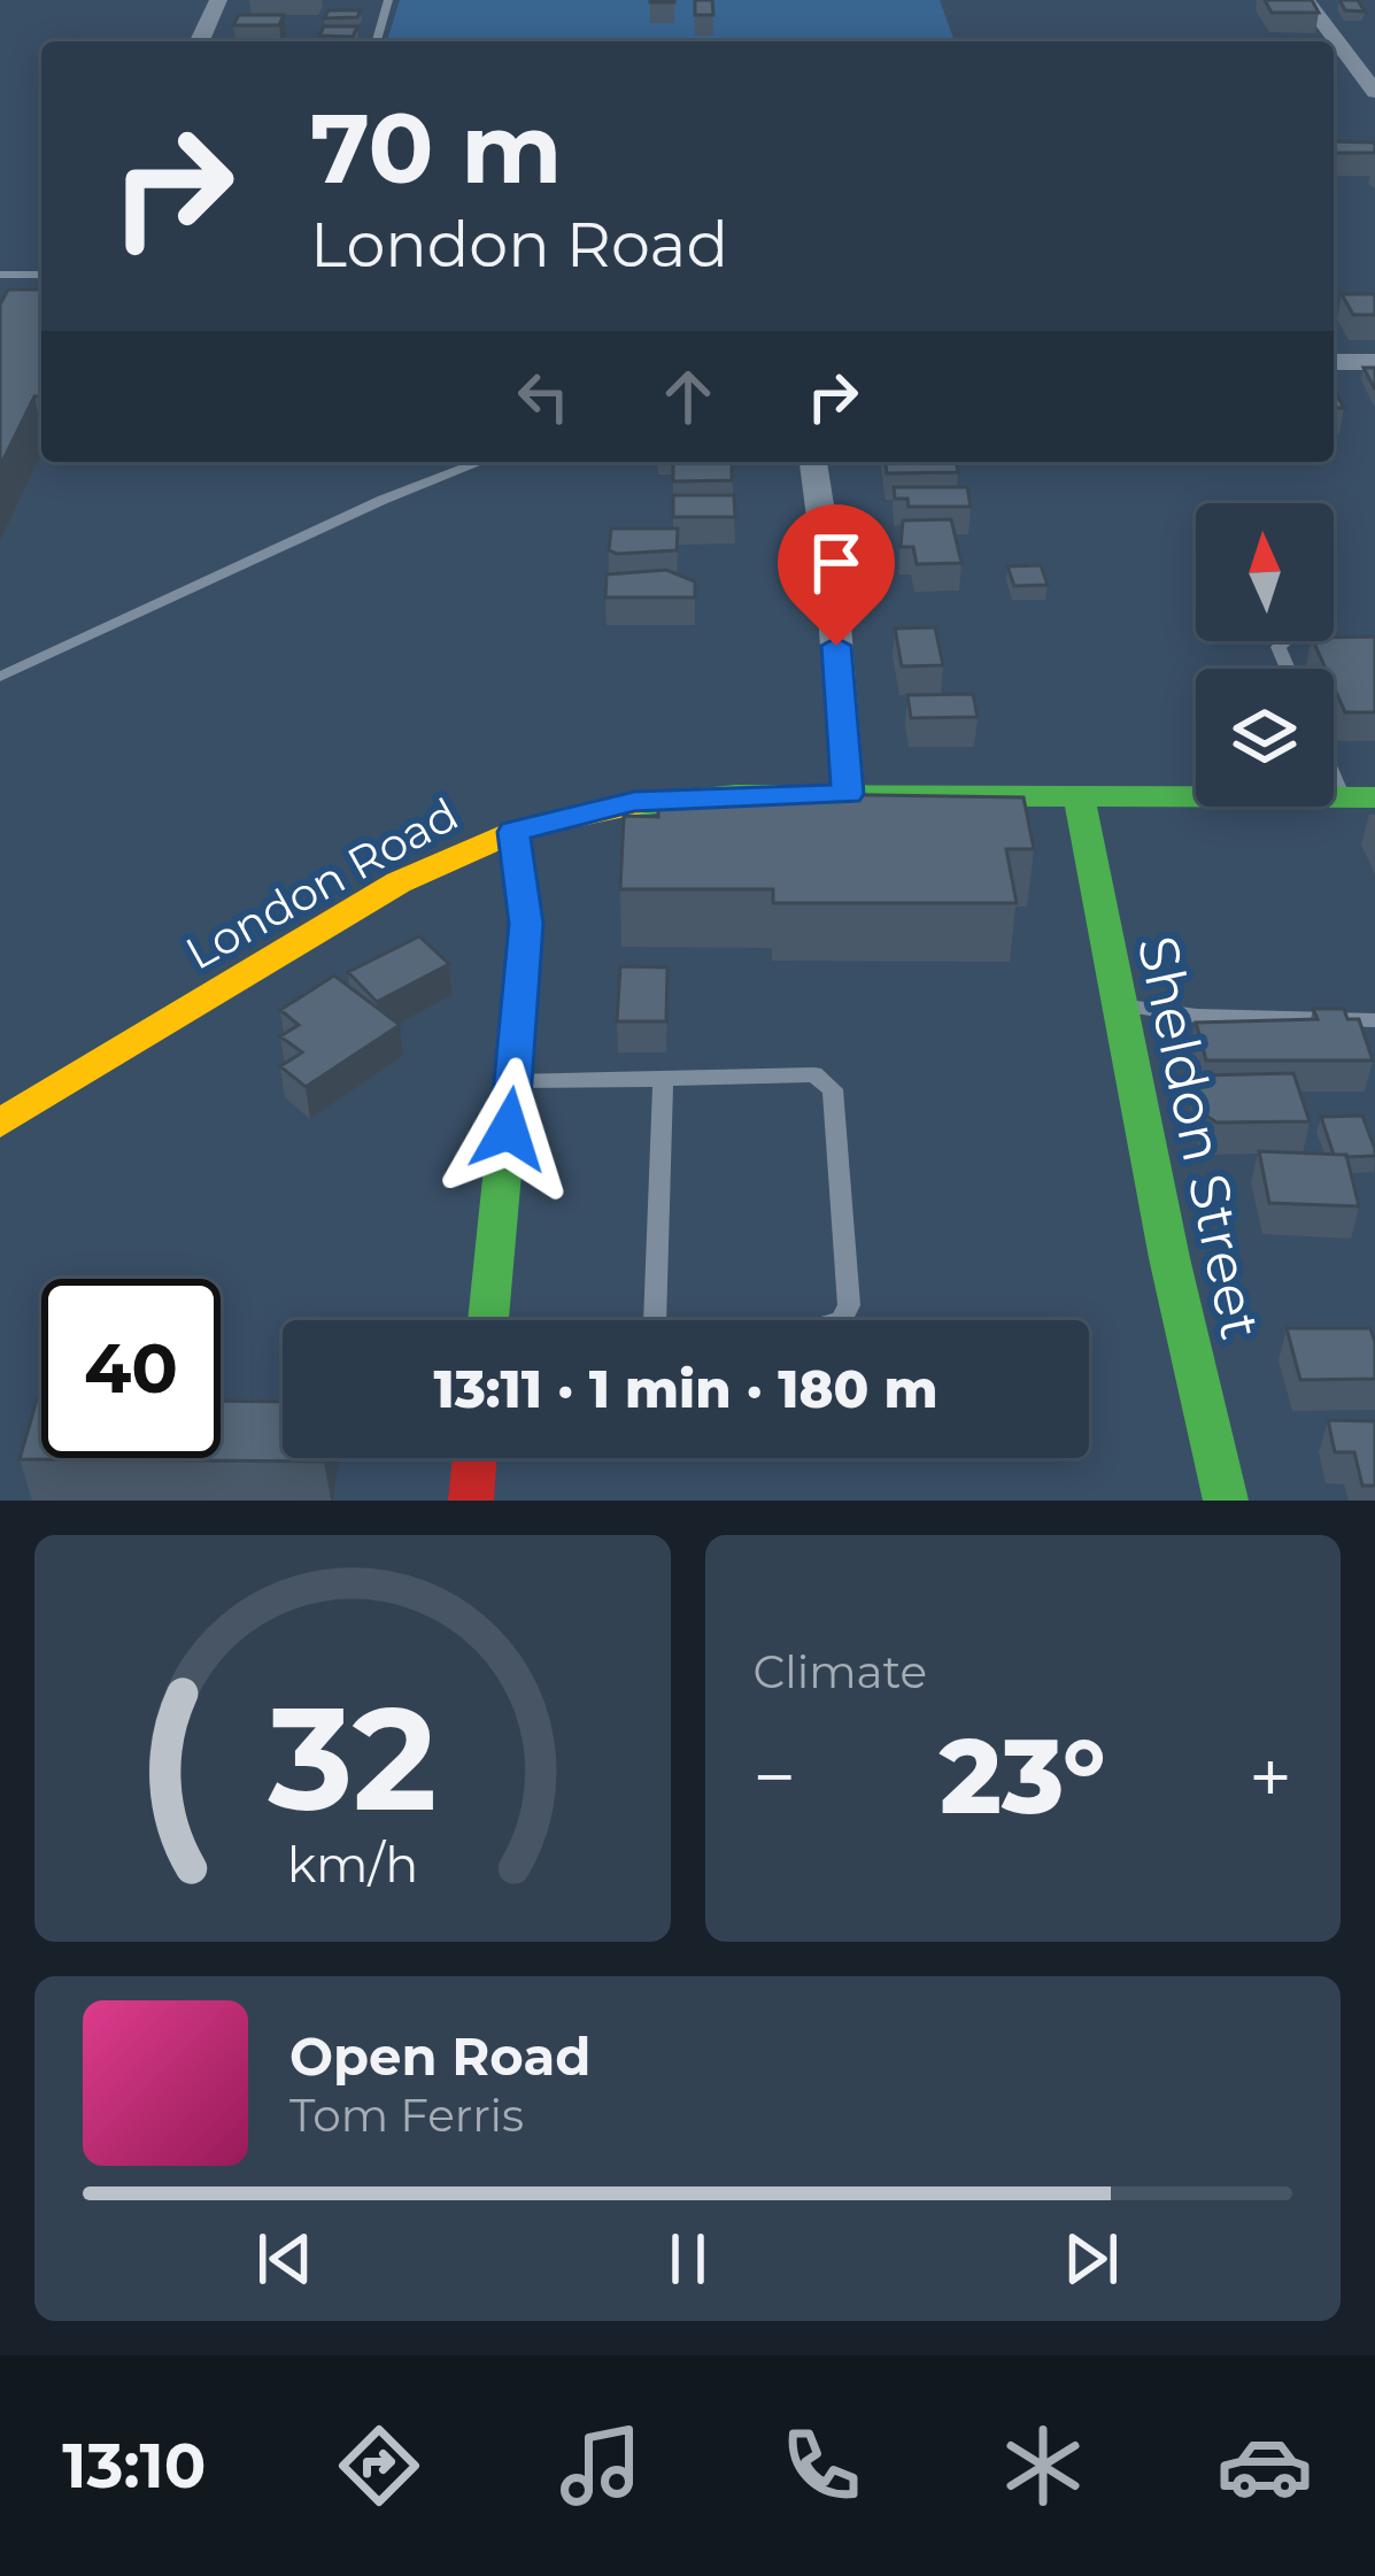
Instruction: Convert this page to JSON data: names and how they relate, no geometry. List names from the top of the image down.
{
  "streets": {
    "street": ["London Road", "Sheldon Street"]
  },
  "crossings": [
    ["London Road", "Sheldon Street"]
  ],
  "north": "top",
  "page": {
    "turn": ["70 m", "London Road"],
    "limit": "40",
    "trip": "13:11 · 1 min · 180 m",
    "tile": "Climate",
    "heat": ["−", "23°", "+"],
    "song": ["Open Road", "Tom Ferris"],
    "tabs": "13:10",
    "gauge": ["32", "km/h"]
  }
}
